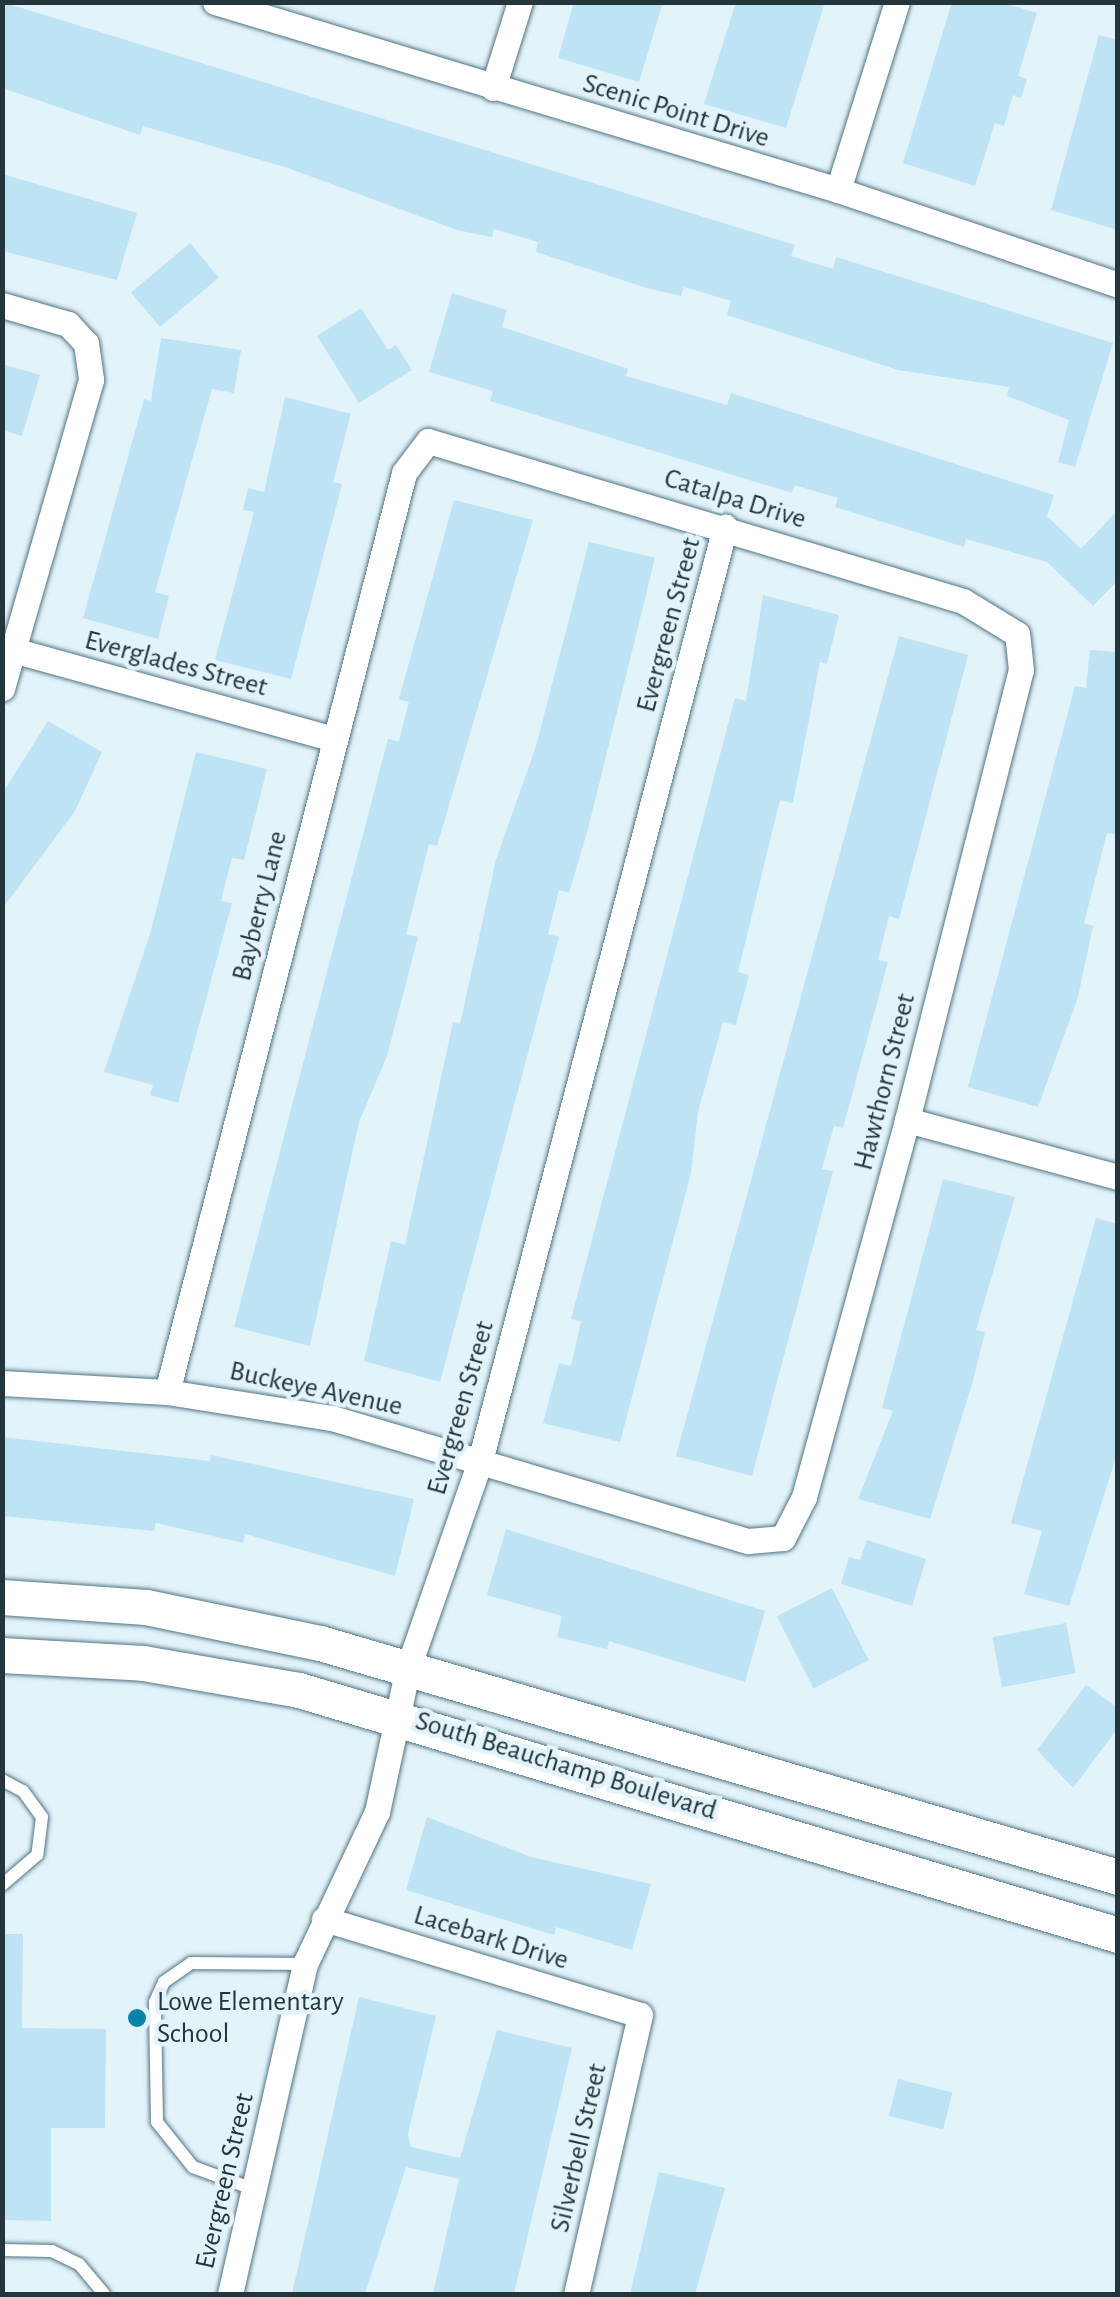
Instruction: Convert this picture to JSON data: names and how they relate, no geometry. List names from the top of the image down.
{
  "streets": {
    "street": [
      "Scenic Point Drive",
      "Catalpa Drive",
      "Evergreen Street",
      "Everglades Street",
      "Bayberry Lane",
      "Hawthorn Street",
      "Buckeye Avenue",
      "South Beauchamp Boulevard",
      "Lacebark Drive",
      "Silverbell Street"
    ]
  },
  "crossings": [
    ["Catalpa Drive", "Evergreen Street"],
    ["Catalpa Drive", "Bayberry Lane"],
    ["Catalpa Drive", "Hawthorn Street"],
    ["Evergreen Street", "Buckeye Avenue"],
    ["Evergreen Street", "South Beauchamp Boulevard"],
    ["Evergreen Street", "Lacebark Drive"],
    ["Everglades Street", "Bayberry Lane"],
    ["Bayberry Lane", "Buckeye Avenue"],
    ["Hawthorn Street", "Buckeye Avenue"],
    ["Lacebark Drive", "Silverbell Street"]
  ],
  "places": ["Lowe Elementary School"]
}
